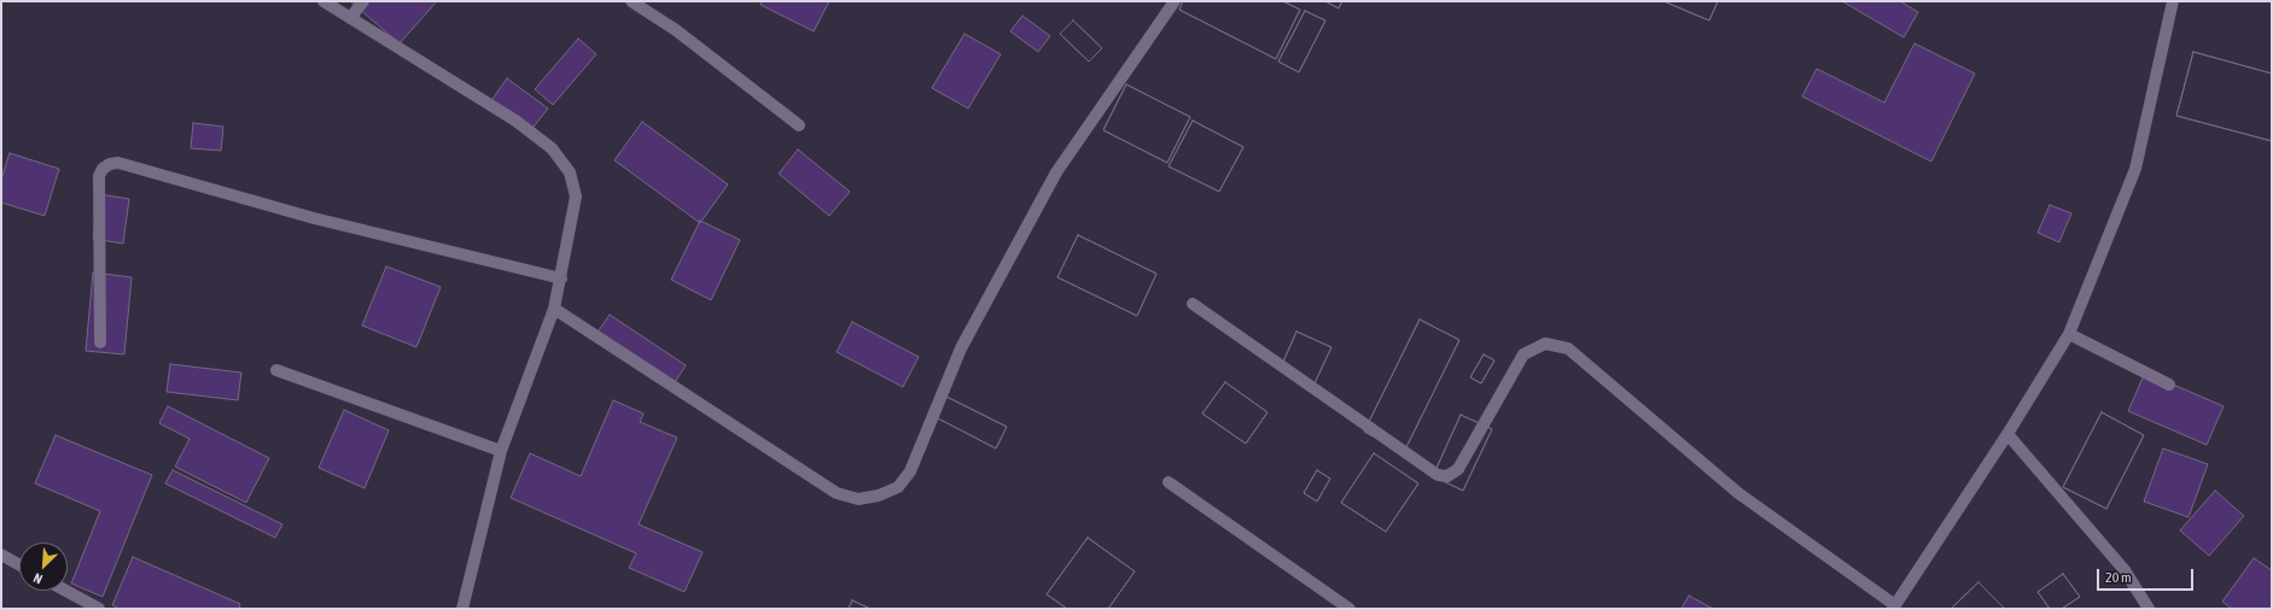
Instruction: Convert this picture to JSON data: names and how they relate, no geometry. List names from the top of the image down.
{
  "scale_bar": "20 m",
  "north": "bottom left"
}
